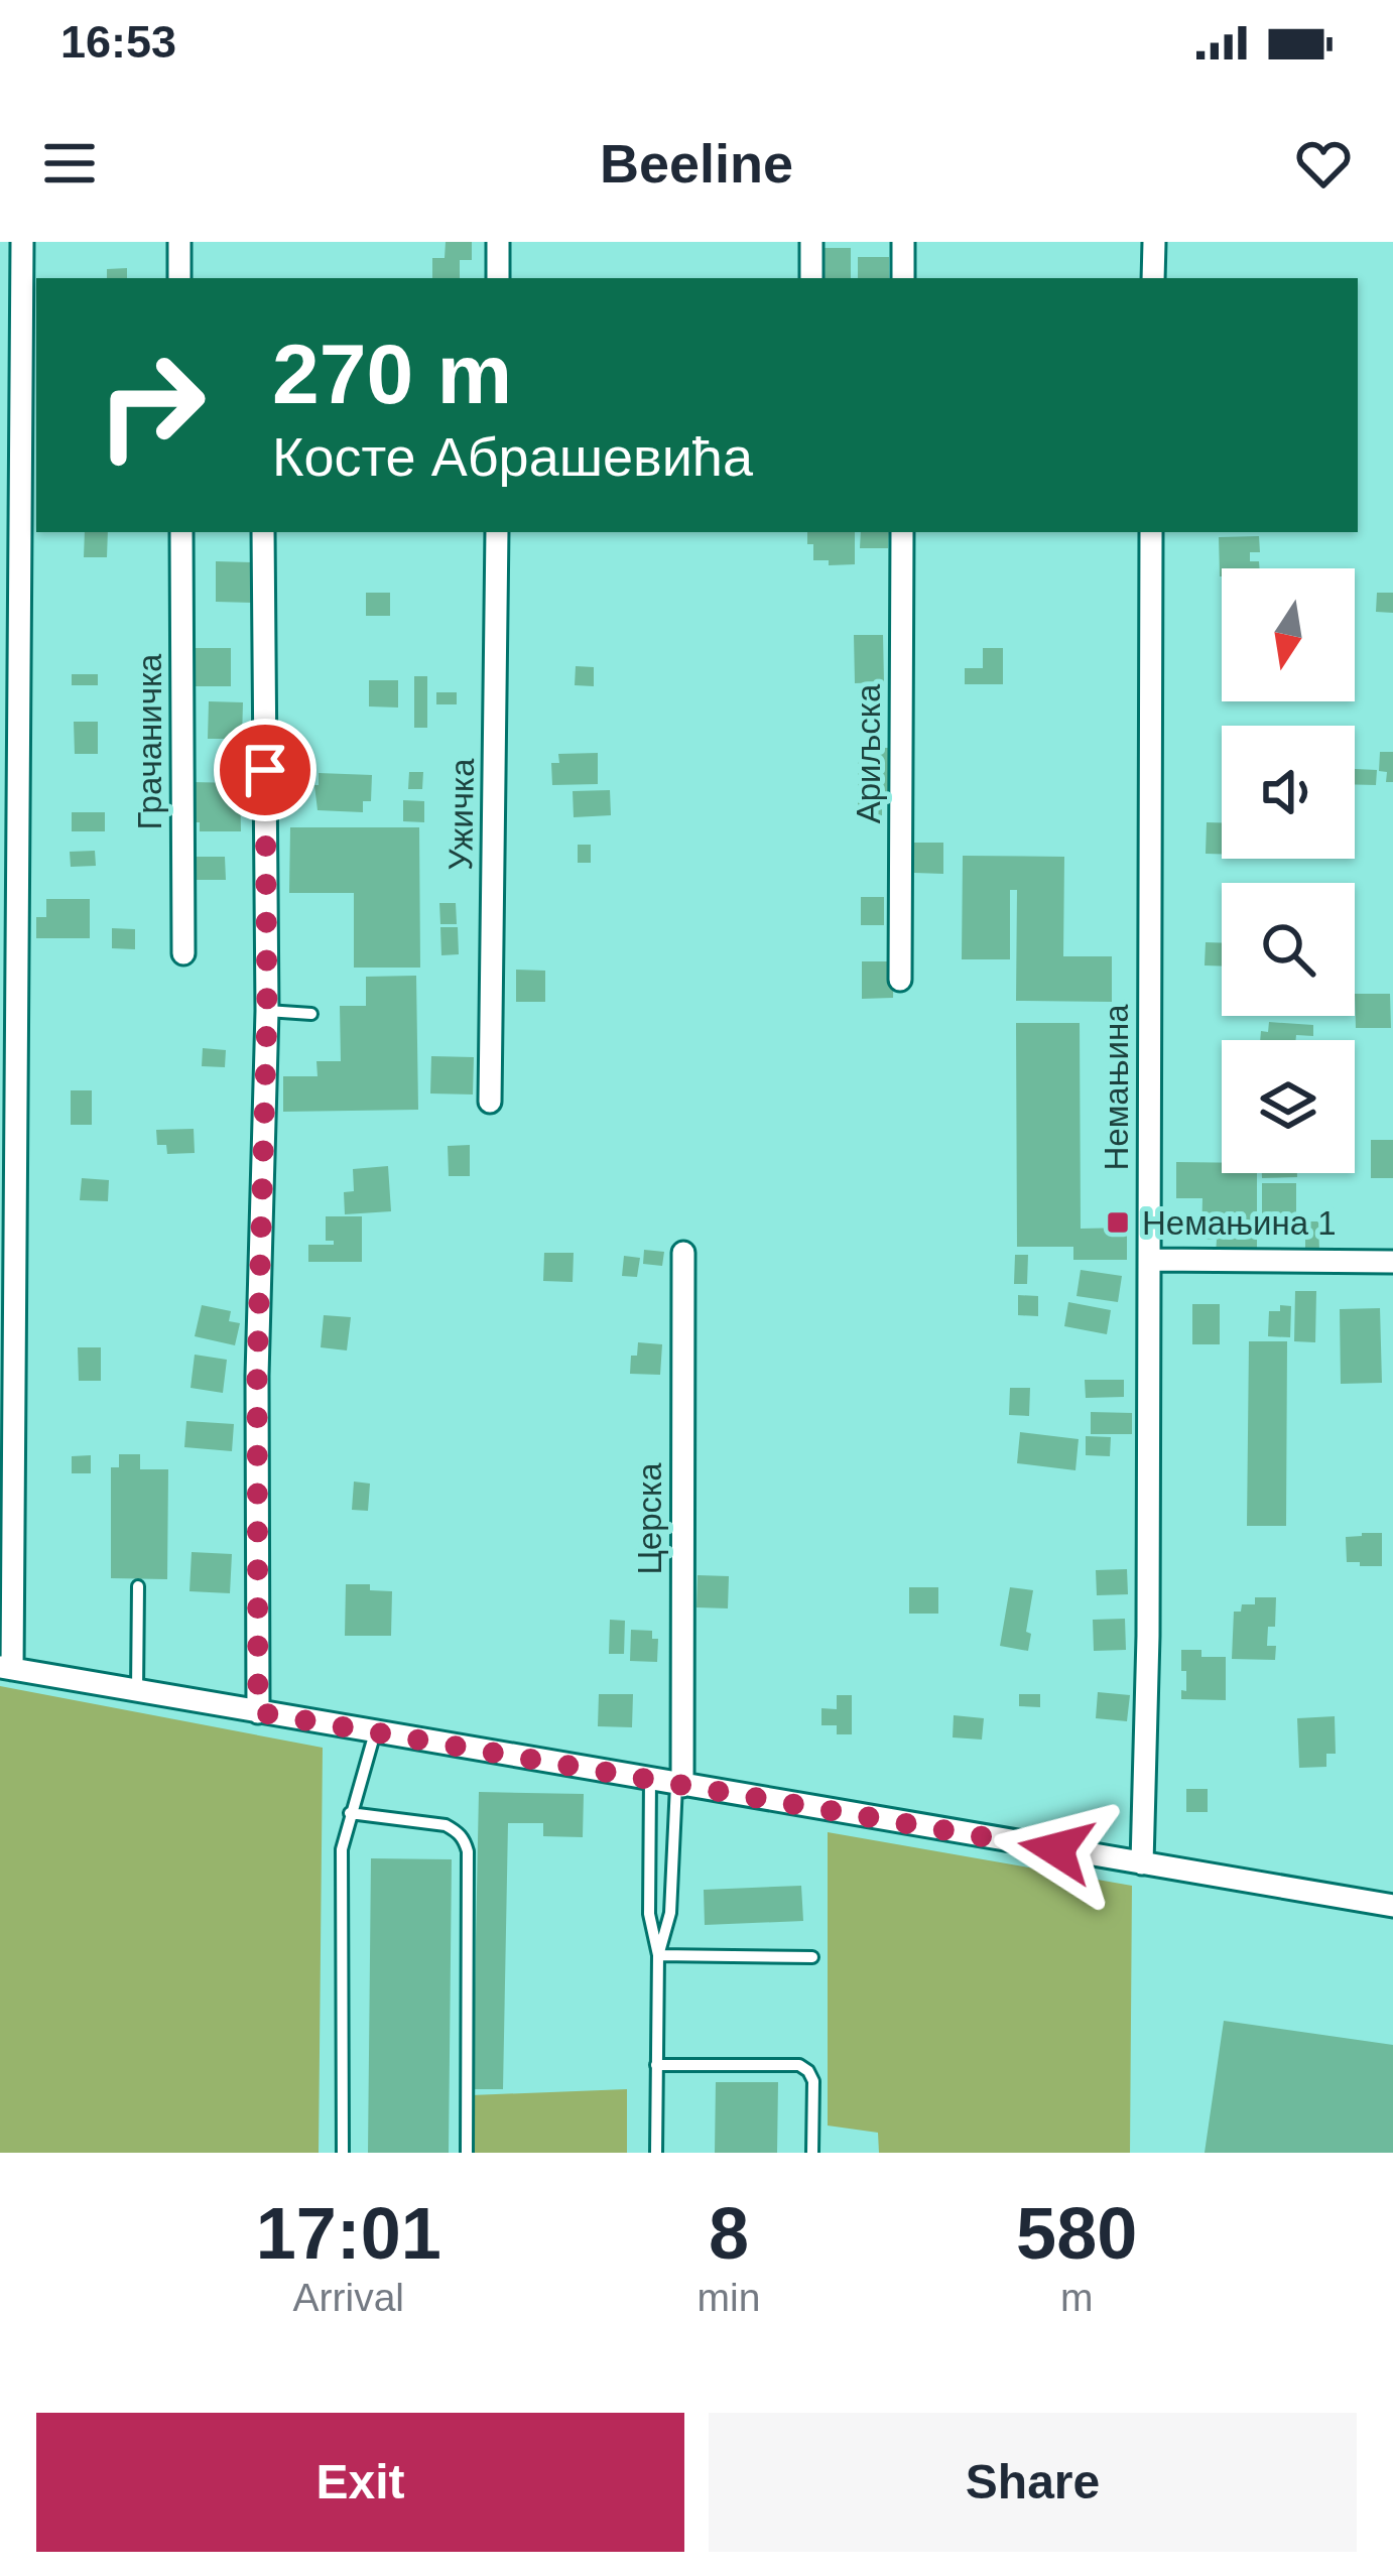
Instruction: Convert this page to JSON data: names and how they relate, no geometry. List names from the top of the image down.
{
  "streets": {
    "street": [
      "Грачаничка",
      "Ариљска",
      "Ужичка",
      "Немањина",
      "Церска"
    ]
  },
  "places": {
    "transit": ["Немањина 1"]
  },
  "north": "bottom",
  "page": {
    "status": "16:53",
    "header": "Beeline",
    "turn": ["270 m", "Косте Абрашевића"],
    "eta": [
      "17:01",
      "Arrival",
      "8",
      "min",
      "580",
      "m"
    ],
    "buttons": ["Exit", "Share"]
  }
}
